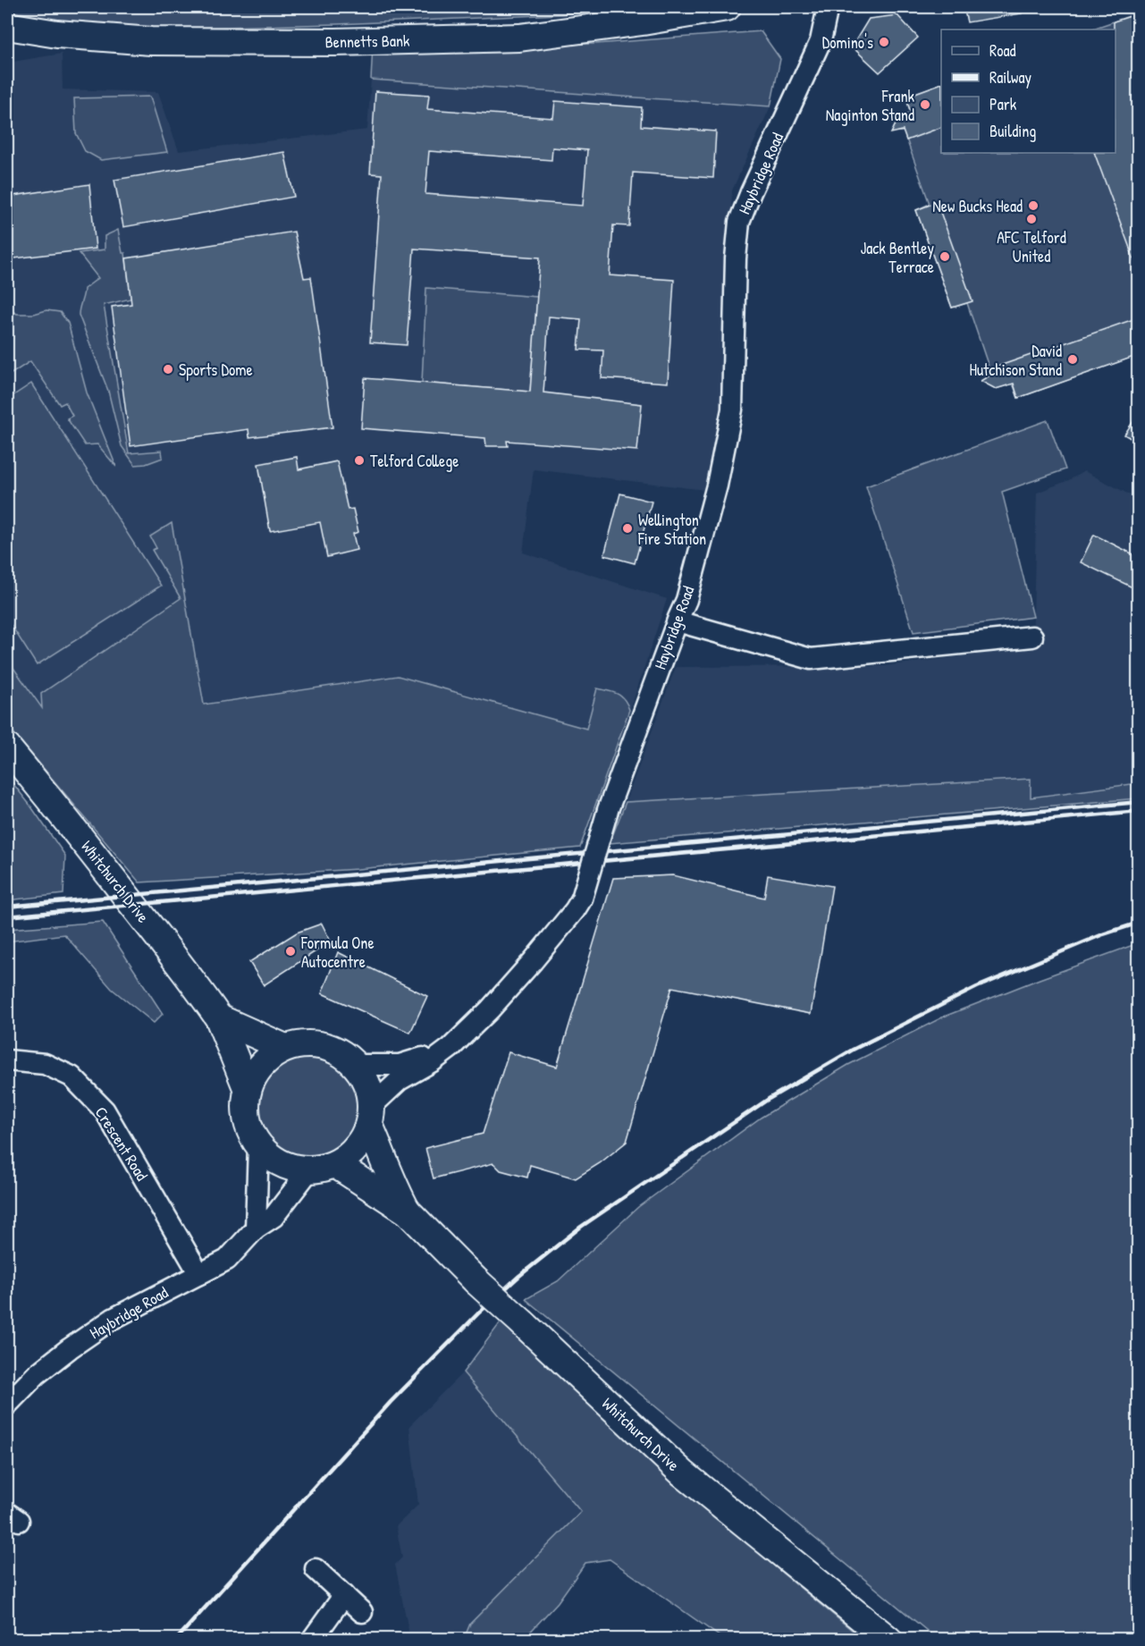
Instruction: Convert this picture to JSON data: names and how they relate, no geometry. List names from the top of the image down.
{
  "streets": {
    "main road": ["Bennetts Bank", "Whitchurch Drive"],
    "street": ["Haybridge Road", "Crescent Road"]
  },
  "crossings": [
    ["Haybridge Road", "Whitchurch Drive"],
    ["Haybridge Road", "Crescent Road"]
  ],
  "places": [
    "Domino's",
    "Frank Naginton Stand",
    "New Bucks Head",
    "AFC Telford United",
    "Jack Bentley Terrace",
    "David Hutchison Stand",
    "Sports Dome",
    "Telford College",
    "Wellington Fire Station",
    "Formula One Autocentre"
  ],
  "legend": [
    "Road",
    "Railway",
    "Park",
    "Building"
  ]
}
